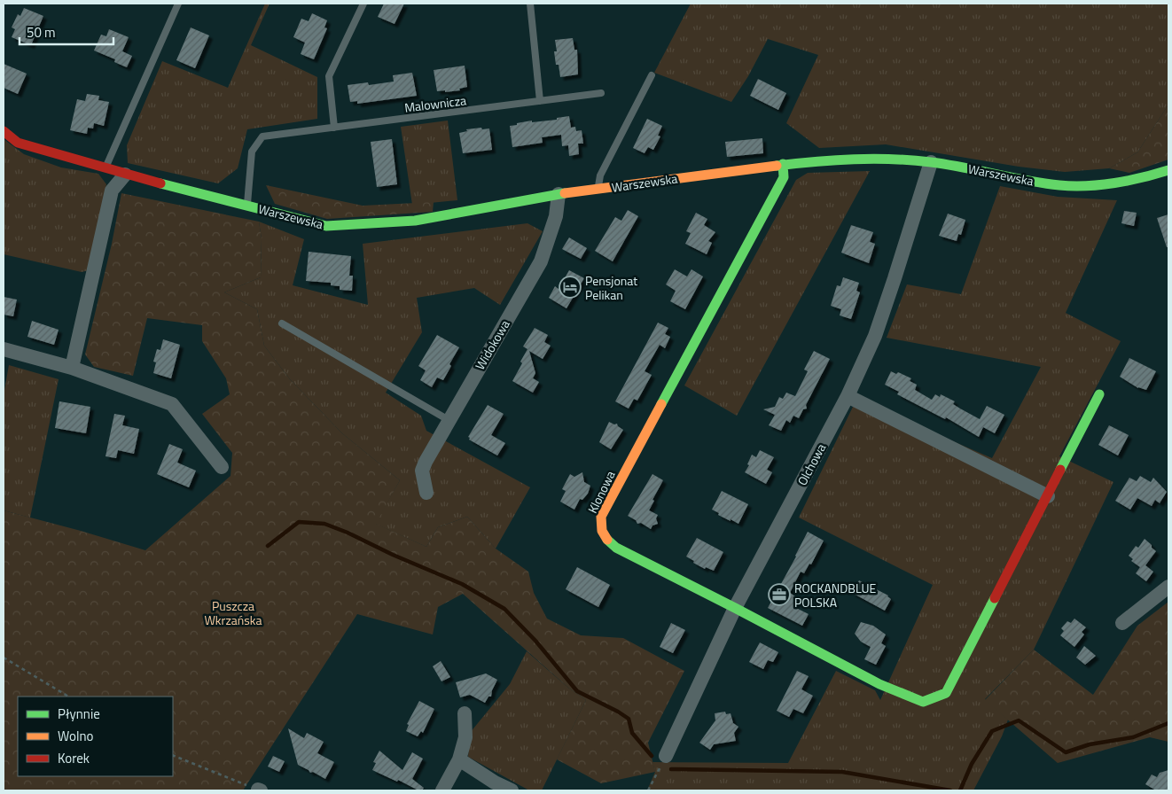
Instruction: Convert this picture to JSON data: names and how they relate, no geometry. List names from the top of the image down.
{
  "streets": {
    "street": [
      "Warszewska",
      "Widokowa",
      "Olchowa",
      "Klonowa"
    ],
    "lane": ["Malownicza"]
  },
  "crossings": [
    ["Malownicza", "Warszewska"],
    ["Warszewska", "Widokowa"],
    ["Warszewska", "Olchowa"],
    ["Warszewska", "Klonowa"],
    ["Olchowa", "Klonowa"]
  ],
  "parks": ["Puszcza Wkrzańska"],
  "places": {
    "hotel": ["Pensjonat Pelikan"],
    "office": ["ROCKANDBLUE POLSKA"]
  },
  "legend": ["Płynnie", "Wolno", "Korek"],
  "scale_bar": "50 m"
}
